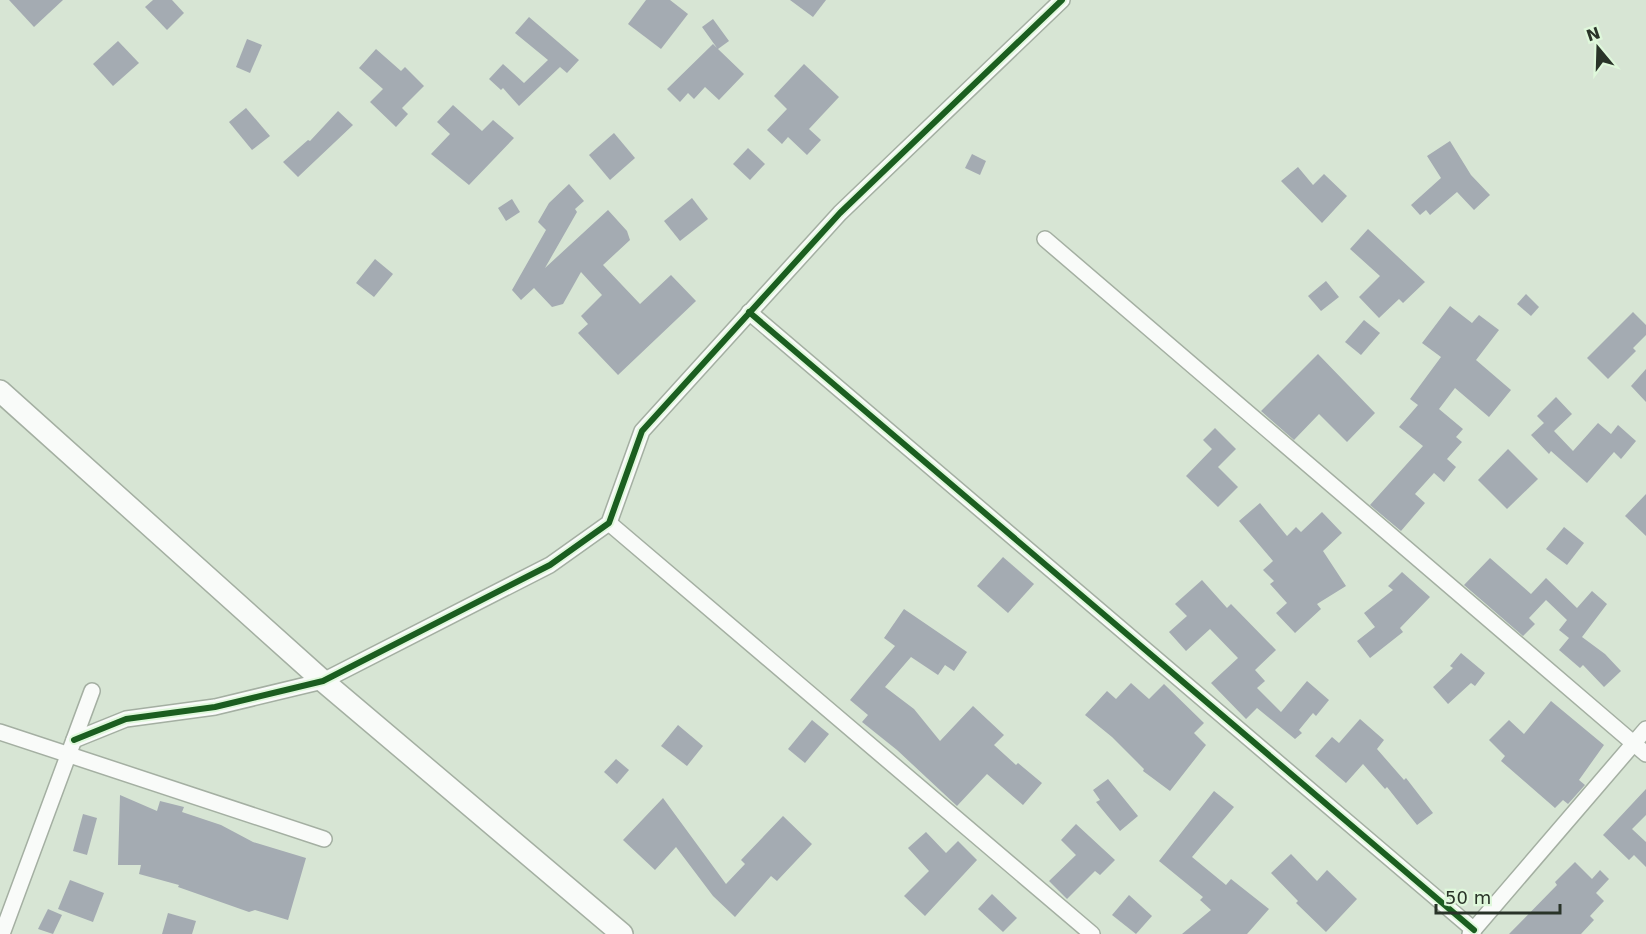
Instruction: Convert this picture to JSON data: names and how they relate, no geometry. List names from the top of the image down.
{
  "scale_bar": "50 m",
  "north": "top"
}
